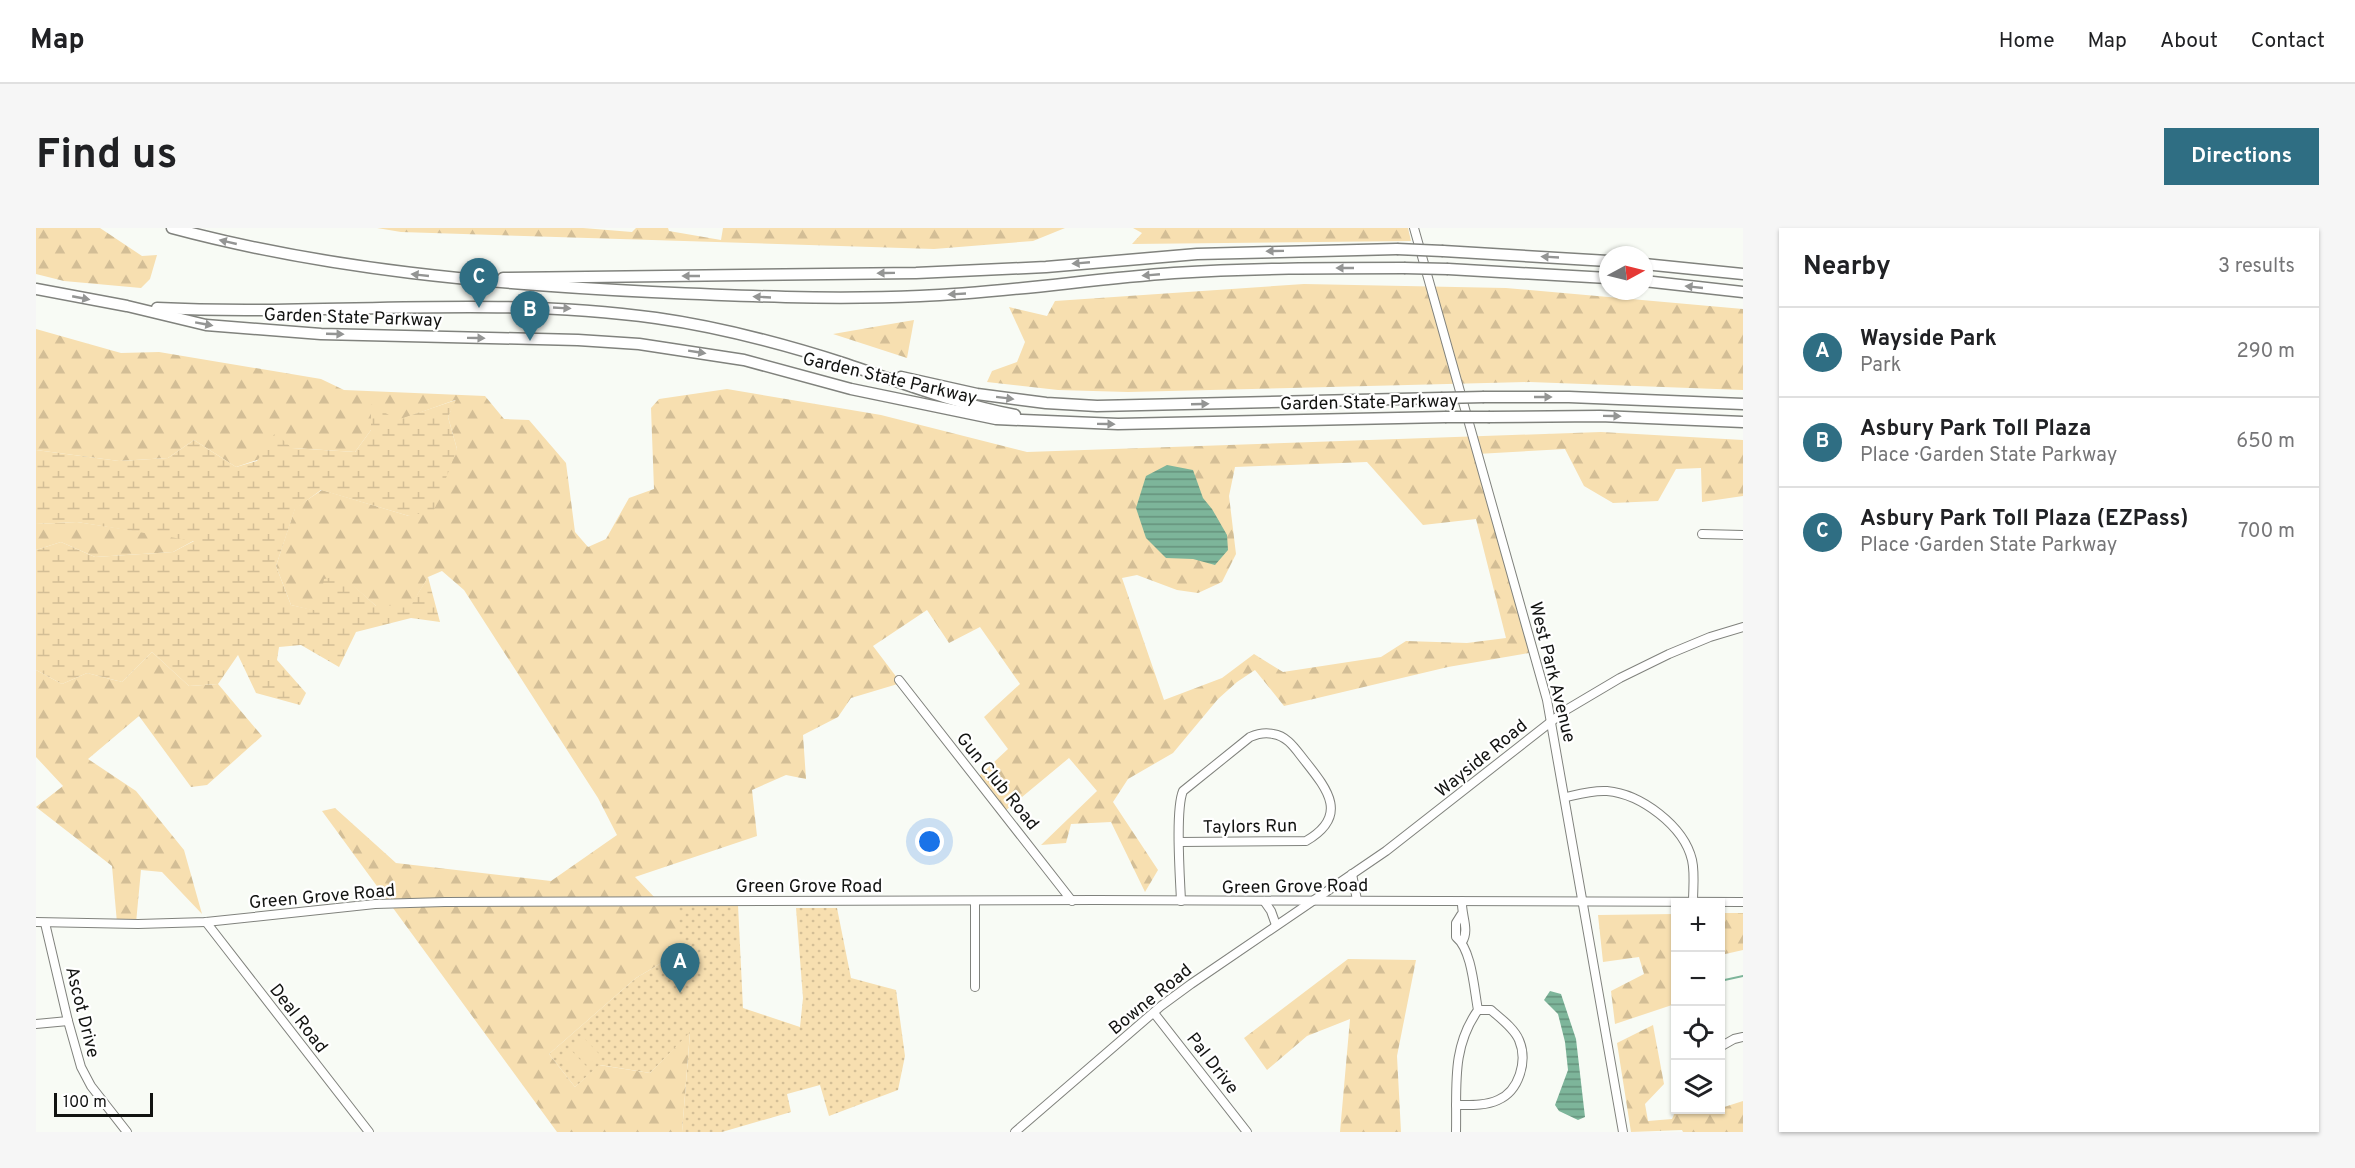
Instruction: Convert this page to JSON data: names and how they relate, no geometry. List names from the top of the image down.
{
  "streets": {
    "highway": ["Garden State Parkway"],
    "street": [
      "West Park Avenue",
      "Wayside Road",
      "Gun Club Road",
      "Taylors Run",
      "Green Grove Road",
      "Bowne Road",
      "Ascot Drive",
      "Deal Road",
      "Pal Drive"
    ]
  },
  "crossings": [
    ["West Park Avenue", "Wayside Road"],
    ["West Park Avenue", "Green Grove Road"],
    ["Wayside Road", "Green Grove Road"],
    ["Wayside Road", "Bowne Road"],
    ["Gun Club Road", "Green Grove Road"],
    ["Taylors Run", "Green Grove Road"],
    ["Green Grove Road", "Bowne Road"],
    ["Green Grove Road", "Ascot Drive"],
    ["Green Grove Road", "Deal Road"],
    ["Bowne Road", "Pal Drive"]
  ],
  "scale_bar": "100 m",
  "north": "right",
  "page": {
    "header": "Map",
    "nav": [
      "Home",
      "Map",
      "About",
      "Contact"
    ],
    "buttons": "Directions",
    "title": "Find us",
    "heading": ["Nearby", "3 results"],
    "pins": ["C", "B", "A"],
    "list": [
      {
        "mark": "A",
        "name": "Wayside Park",
        "note": "Park",
        "value": "290 m"
      },
      {
        "mark": "B",
        "name": "Asbury Park Toll Plaza",
        "note": "Place · Garden State Parkway",
        "value": "650 m"
      },
      {
        "mark": "C",
        "name": "Asbury Park Toll Plaza (EZPass)",
        "note": "Place · Garden State Parkway",
        "value": "700 m"
      }
    ],
    "map_buttons": ["+", "−"],
    "scale": "100 m"
  }
}
